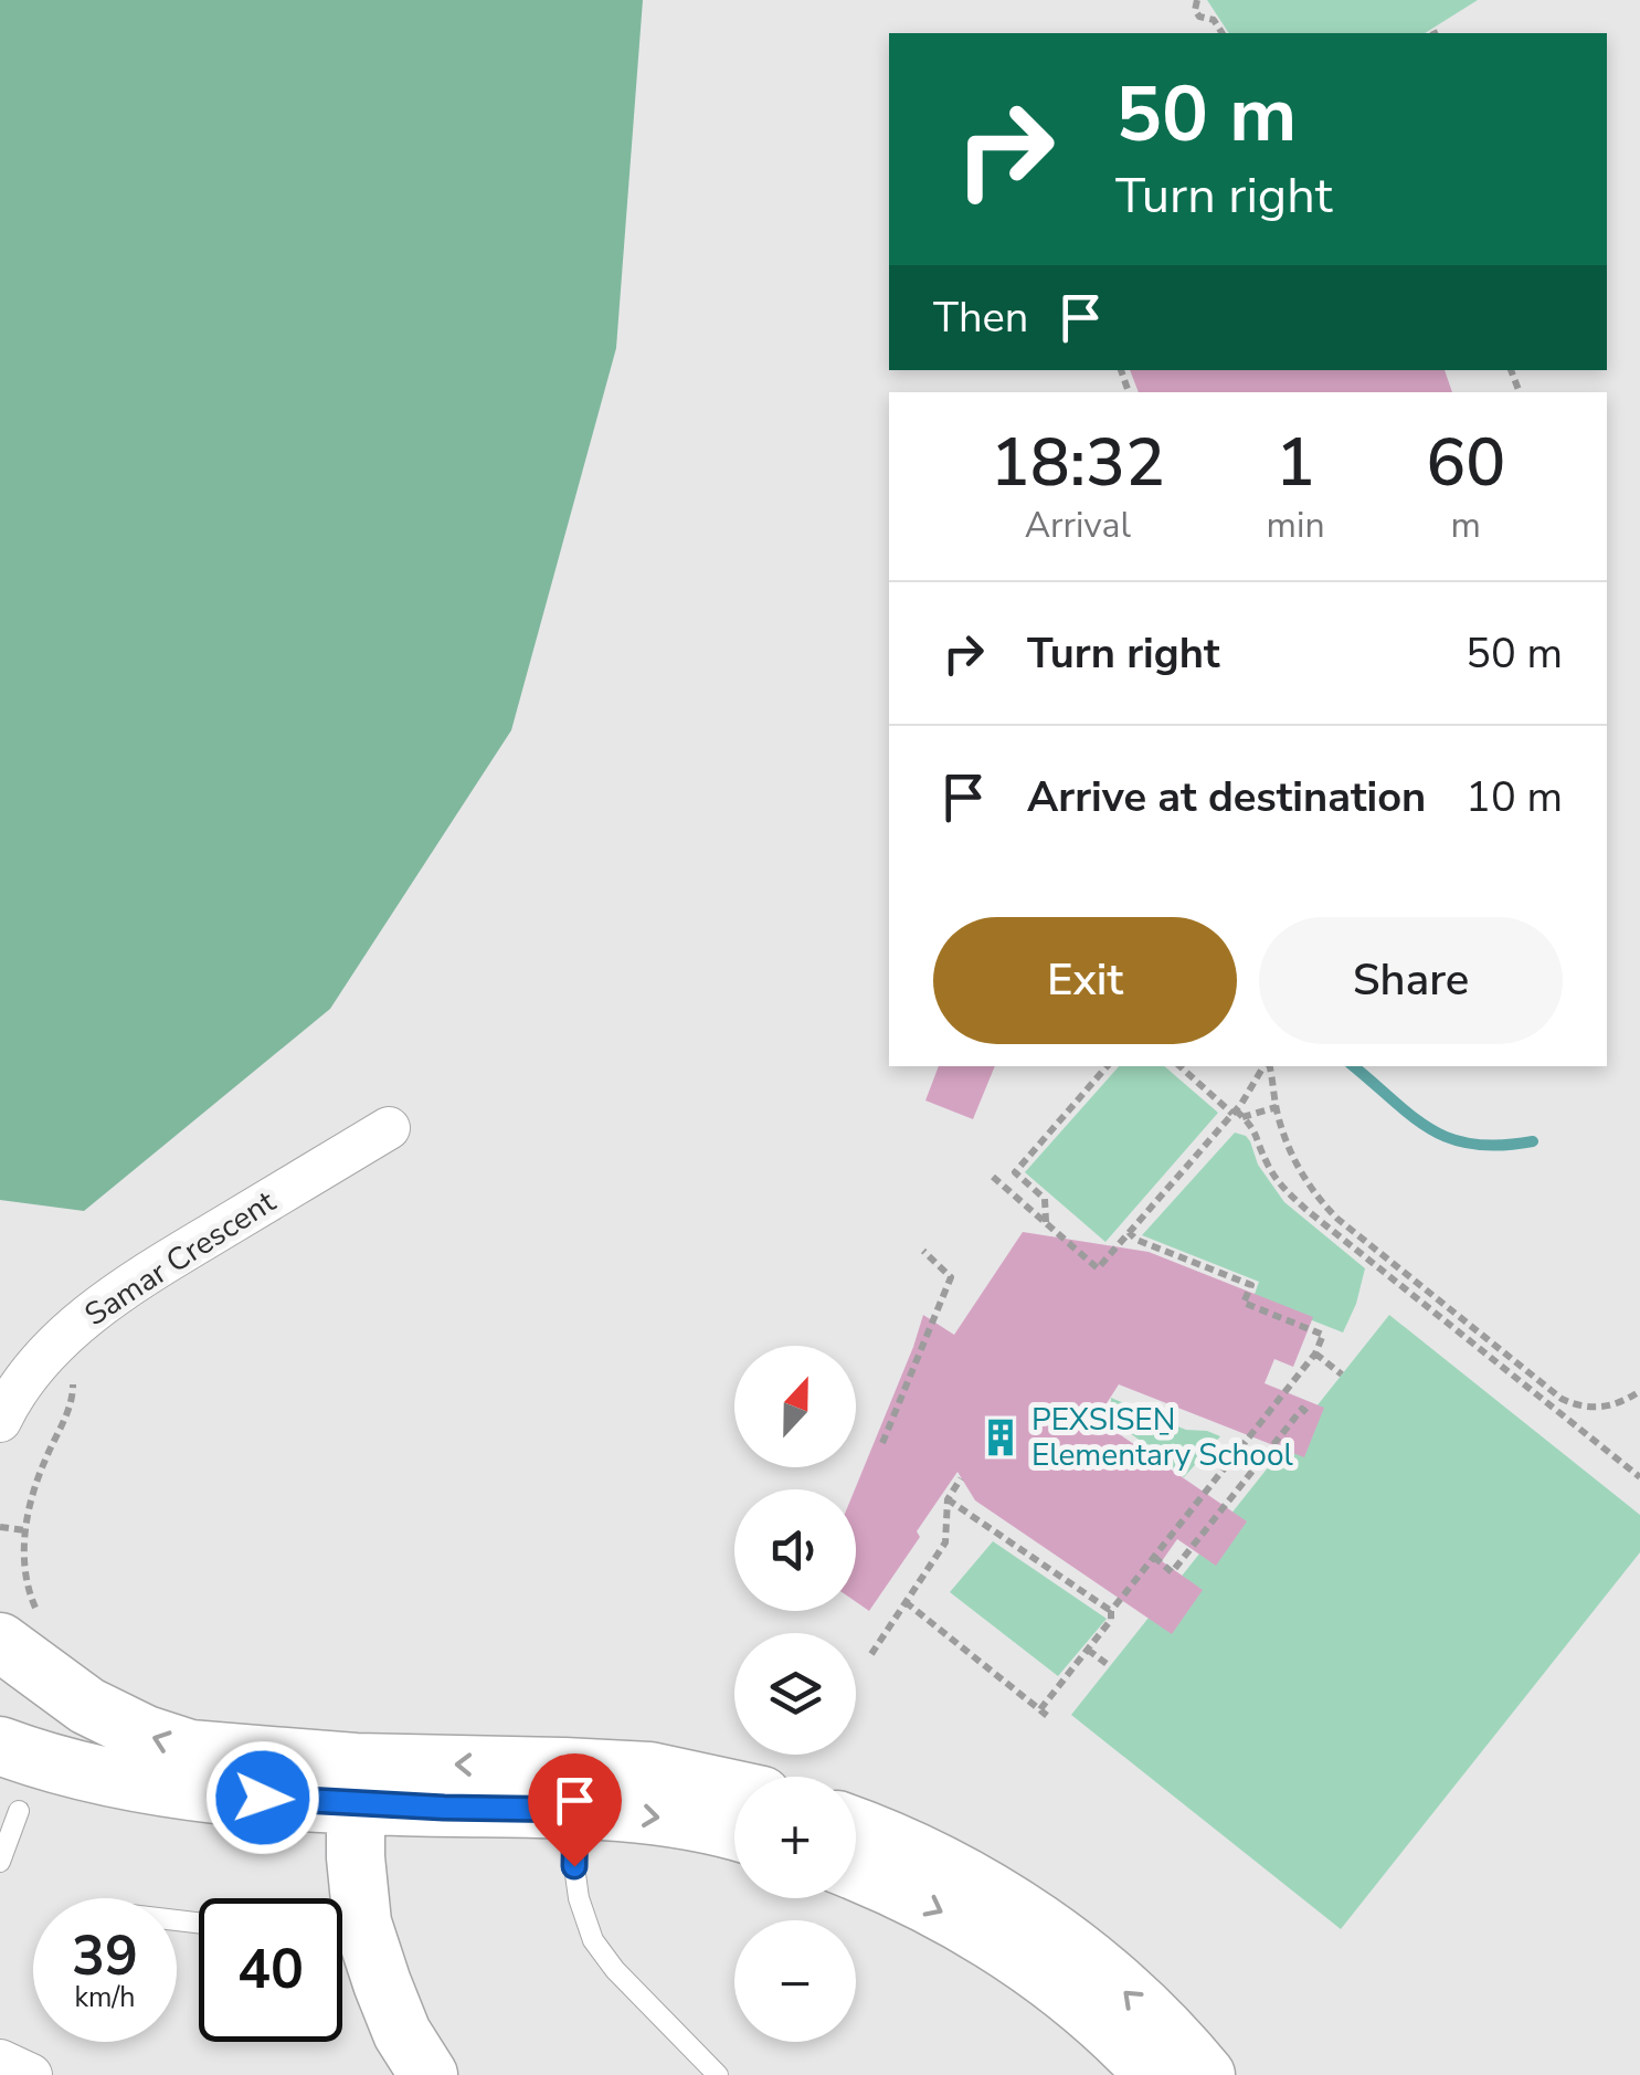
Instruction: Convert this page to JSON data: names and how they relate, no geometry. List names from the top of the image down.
{
  "streets": {
    "street": ["Samar Crescent"]
  },
  "places": {
    "building": ["PEXSISEṈ Elementary School"]
  },
  "north": "top",
  "page": {
    "turn": ["50 m", "Turn right"],
    "then": "Then",
    "eta": [
      "18:32",
      "Arrival",
      "1",
      "min",
      "60",
      "m"
    ],
    "list": [
      {
        "name": "Turn right",
        "value": "50 m"
      },
      {
        "name": "Arrive at destination",
        "value": "10 m"
      }
    ],
    "buttons": ["Exit", "Share"],
    "map_buttons": ["+", "−"],
    "speed": "39 km/h",
    "limit": "40"
  }
}
